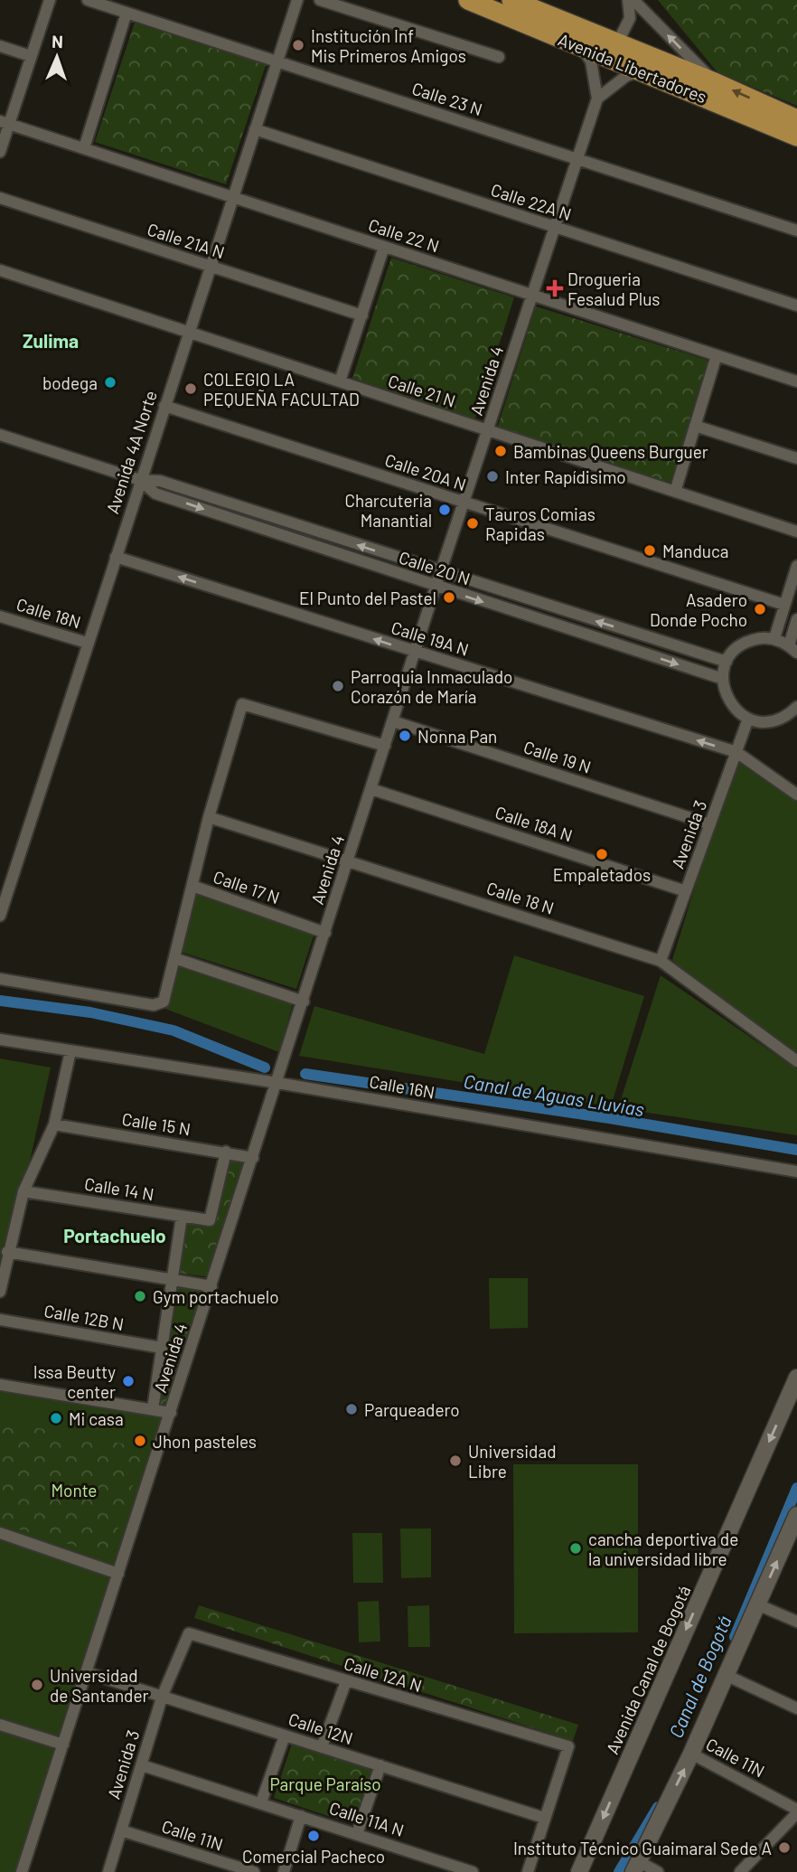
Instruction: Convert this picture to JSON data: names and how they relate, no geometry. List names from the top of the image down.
{
  "streets": {
    "main road": ["Avenida Libertadores", "Avenida Canal de Bogotá"],
    "street": [
      "Calle 23 N",
      "Calle 22A N",
      "Calle 22 N",
      "Calle 21A N",
      "Avenida 4",
      "Calle 21 N",
      "Avenida 4A Norte",
      "Calle 20A N",
      "Calle 20 N",
      "Calle 18N",
      "Calle 19A N",
      "Calle 19 N",
      "Calle 18A N",
      "Avenida 3",
      "Calle 17 N",
      "Calle 18 N",
      "Calle 16N",
      "Calle 15 N",
      "Calle 14 N",
      "Calle 12B N",
      "Calle 12A N",
      "Calle 12N",
      "Calle 11N",
      "Calle 11A N"
    ]
  },
  "crossings": [
    ["Avenida Libertadores", "Avenida 4"],
    ["Calle 23 N", "Avenida 4"],
    ["Calle 23 N", "Avenida 4A Norte"],
    ["Calle 22A N", "Avenida 4"],
    ["Calle 22A N", "Avenida 4A Norte"],
    ["Calle 22 N", "Avenida 4"],
    ["Calle 22 N", "Avenida 4A Norte"],
    ["Calle 21A N", "Avenida 4A Norte"],
    ["Avenida 4", "Calle 21 N"],
    ["Avenida 4", "Calle 20A N"],
    ["Avenida 4", "Calle 20 N"],
    ["Avenida 4", "Calle 19A N"],
    ["Avenida 4", "Calle 19 N"],
    ["Avenida 4", "Calle 18A N"],
    ["Avenida 4", "Calle 17 N"],
    ["Avenida 4", "Calle 18 N"],
    ["Avenida 4", "Calle 16N"],
    ["Avenida 4", "Calle 15 N"],
    ["Avenida 4", "Calle 12N"],
    ["Calle 21 N", "Avenida 4A Norte"],
    ["Avenida 4A Norte", "Calle 20A N"],
    ["Avenida 4A Norte", "Calle 20 N"],
    ["Avenida 4A Norte", "Calle 18N"],
    ["Avenida 4A Norte", "Calle 19A N"],
    ["Calle 19A N", "Avenida 3"],
    ["Calle 19 N", "Avenida 3"],
    ["Calle 18A N", "Avenida 3"],
    ["Avenida 3", "Calle 18 N"],
    ["Avenida 3", "Calle 12A N"],
    ["Avenida 3", "Calle 12N"],
    ["Avenida 3", "Calle 11N"],
    ["Avenida 3", "Calle 11A N"],
    ["Calle 15 N", "Calle 14 N"],
    ["Calle 12A N", "Calle 12N"]
  ],
  "one_way": ["Calle 19A N"],
  "districts": ["Zulima", "Portachuelo"],
  "water": ["Canal de Aguas Lluvias", "Canal de Bogotá"],
  "parks": ["Monte", "Parque Paraíso"],
  "places": {
    "other": [
      "Institución Inf Mis Primeros Amigos",
      "bodega",
      "COLEGIO LA PEQUEÑA FACULTAD",
      "Bambinas Queens Burguer",
      "Inter Rapídisimo",
      "Charcuteria Manantial",
      "Tauros Comias Rapidas",
      "Manduca",
      "El Punto del Pastel",
      "Asadero Donde Pocho",
      "Parroquia Inmaculado Corazón de María",
      "Nonna Pan",
      "Empaletados",
      "Gym portachuelo",
      "Issa Beutty center",
      "Parqueadero",
      "Mi casa",
      "Jhon pasteles",
      "Universidad Libre",
      "cancha deportiva de la universidad libre",
      "Universidad de Santander",
      "Comercial Pacheco",
      "Instituto Técnico Guaimaral Sede A"
    ],
    "health": ["Drogueria Fesalud Plus"]
  },
  "north": "top"
}
